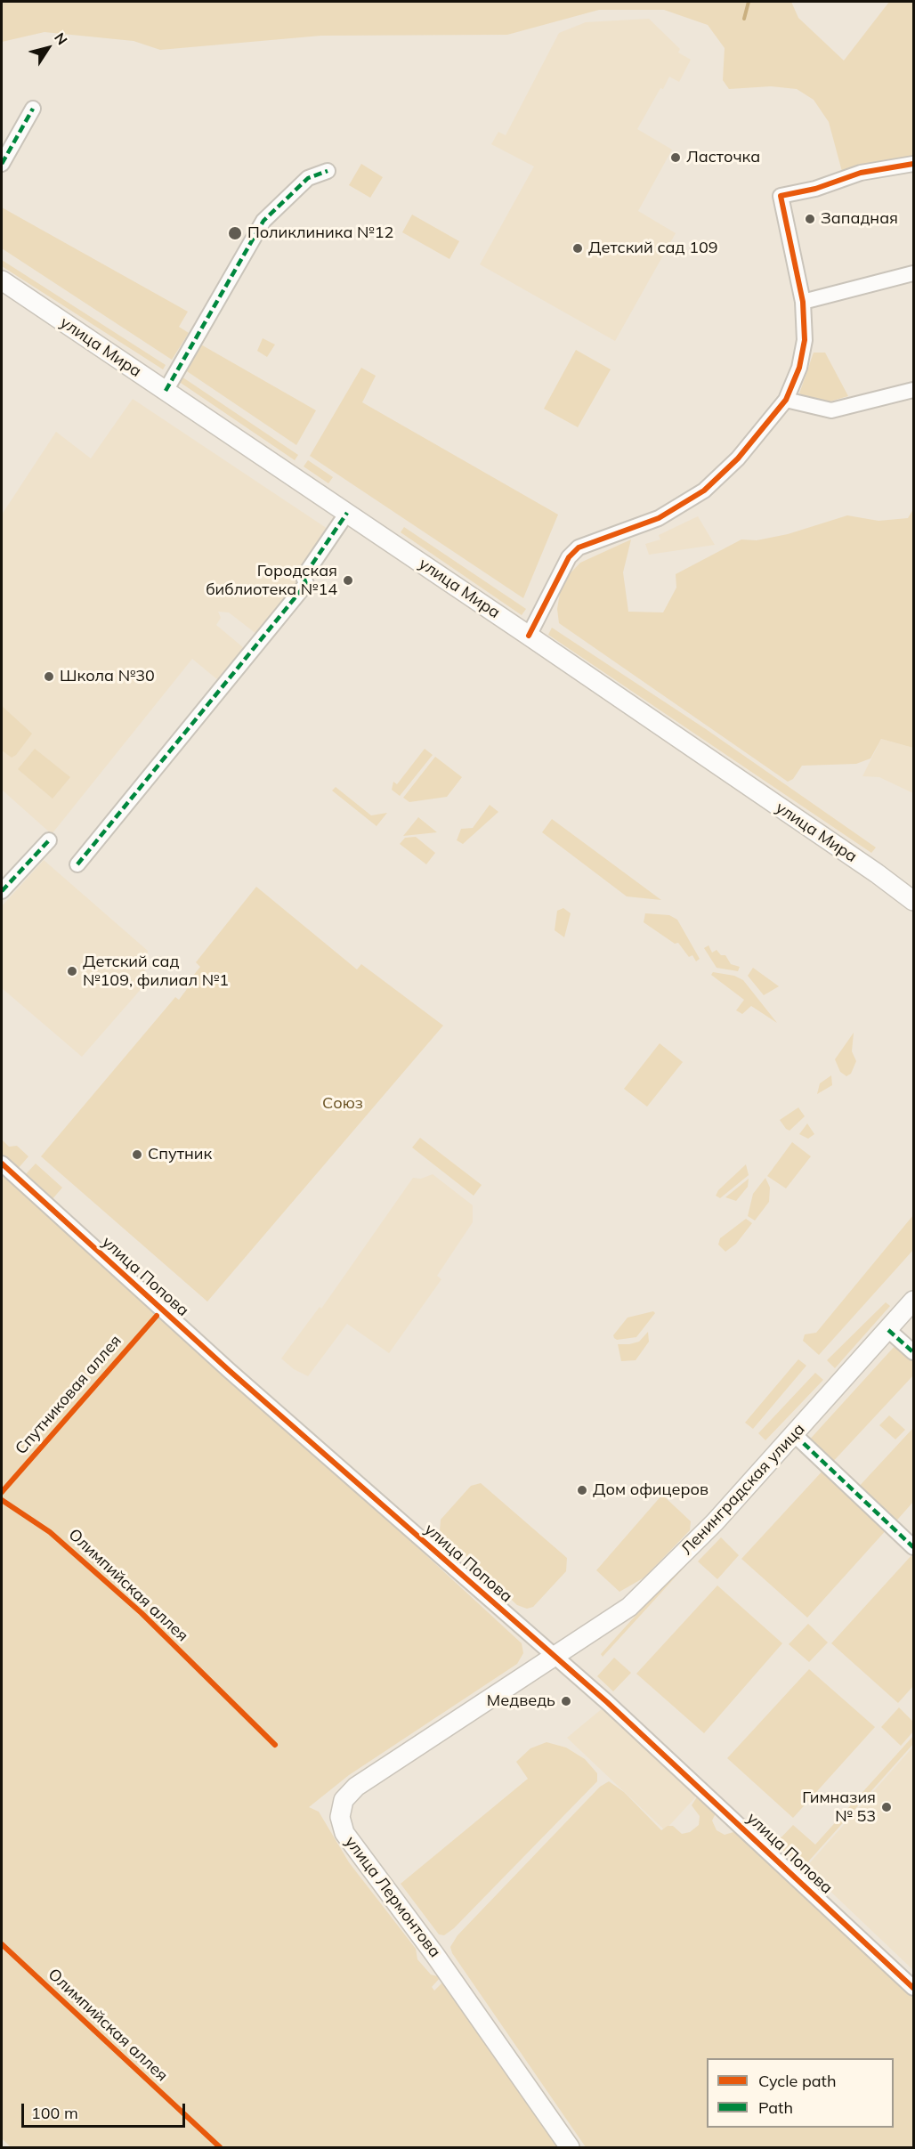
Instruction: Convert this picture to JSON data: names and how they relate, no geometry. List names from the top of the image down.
{
  "streets": {
    "main road": ["улица Мира", "Ленинградская улица", "улица Лермонтова"],
    "street": ["улица Попова"],
    "cycle path": ["Спутниковая аллея", "Олимпийская аллея"]
  },
  "crossings": [
    ["улица Попова", "Ленинградская улица"],
    ["улица Попова", "улица Лермонтова"],
    ["Ленинградская улица", "улица Лермонтова"]
  ],
  "parks": ["Союз"],
  "places": [
    "Ласточка",
    "Западная",
    "Поликлиника №12",
    "Детский сад 109",
    "Городская библиотека №14",
    "Школа №30",
    "Детский сад №109, филиал №1",
    "Спутник",
    "Дом офицеров",
    "Медведь",
    "Гимназия № 53"
  ],
  "legend": ["Cycle path", "Path"],
  "scale_bar": "100 m",
  "north": "top right"
}
